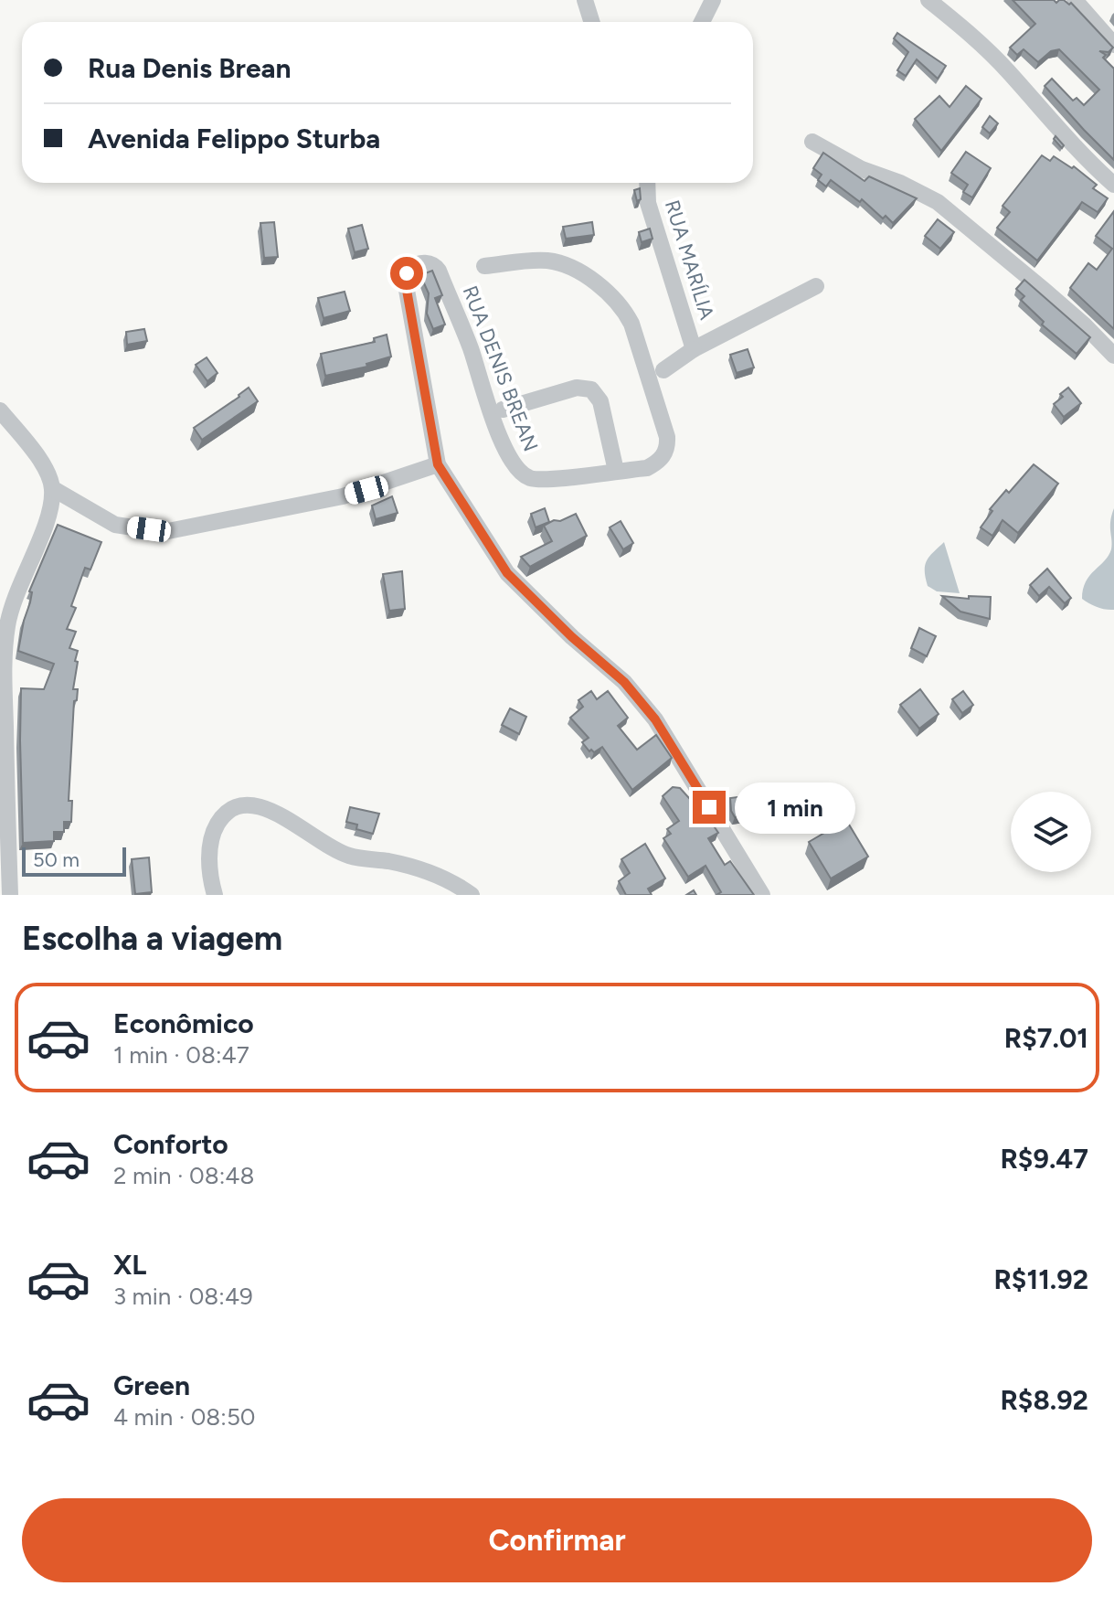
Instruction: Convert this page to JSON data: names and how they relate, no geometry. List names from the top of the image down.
{
  "streets": {
    "street": ["RUA MARÍLIA", "RUA DENIS BREAN"]
  },
  "scale_bar": "50 m",
  "page": {
    "banner": ["Rua Denis Brean", "Avenida Felippo Sturba"],
    "bubble": "1 min",
    "scale": "50 m",
    "heading": "Escolha a viagem",
    "list": [
      {
        "name": "Econômico",
        "note": "1 min · 08:47",
        "value": "R$7.01"
      },
      {
        "name": "Conforto",
        "note": "2 min · 08:48",
        "value": "R$9.47"
      },
      {
        "name": "XL",
        "note": "3 min · 08:49",
        "value": "R$11.92"
      },
      {
        "name": "Green",
        "note": "4 min · 08:50",
        "value": "R$8.92"
      }
    ],
    "buttons": "Confirmar"
  }
}
